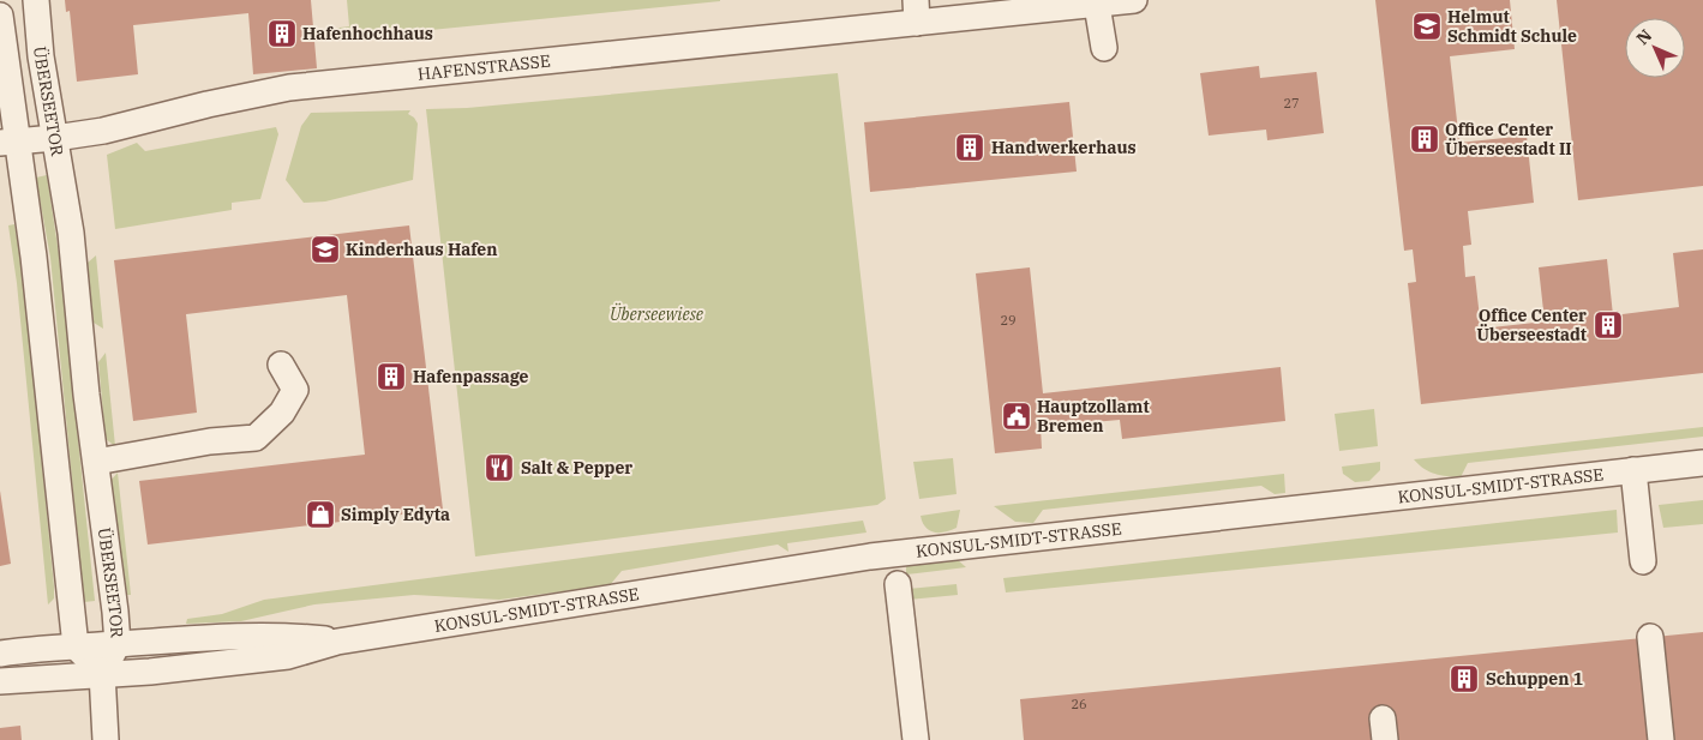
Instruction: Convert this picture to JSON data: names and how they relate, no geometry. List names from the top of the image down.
{
  "streets": {
    "street": ["HAFENSTRASSE", "ÜBERSEETOR", "KONSUL-SMIDT-STRASSE"]
  },
  "crossings": [
    ["HAFENSTRASSE", "ÜBERSEETOR"],
    ["ÜBERSEETOR", "KONSUL-SMIDT-STRASSE"]
  ],
  "parks": ["Überseewiese"],
  "places": {
    "school or university": ["Helmut Schmidt Schule", "Kinderhaus Hafen"],
    "building": [
      "Hafenhochhaus",
      "Office Center Überseestadt II",
      "Handwerkerhaus",
      "Office Center Überseestadt",
      "Hafenpassage",
      "Schuppen 1"
    ],
    "public building": ["Hauptzollamt Bremen"],
    "restaurant": ["Salt & Pepper"],
    "shop": ["Simply Edyta"]
  },
  "house_numbers": ["27", "29", "26"],
  "north": "top left"
}
